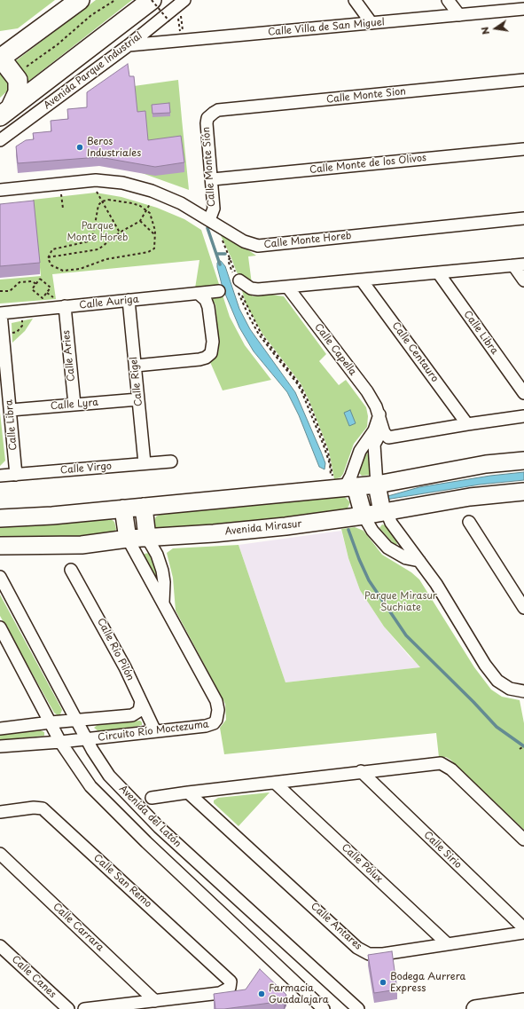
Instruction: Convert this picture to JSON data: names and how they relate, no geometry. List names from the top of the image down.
{
  "streets": {
    "street": [
      "Calle Villa de San Miguel",
      "Avenida Parque Industrial",
      "Calle Monte Sion",
      "Calle Monte de los Olivos",
      "Calle Monte Sión",
      "Calle Monte Horeb",
      "Calle Auriga",
      "Calle Libra",
      "Calle Capella",
      "Calle Centauro",
      "Calle Aries",
      "Calle Rigel",
      "Calle Lyra",
      "Calle Virgo",
      "Avenida Mirasur",
      "Calle Río Pilón",
      "Circuito Río Moctezuma",
      "Avenida del Latón",
      "Calle Sirio",
      "Calle Pólux",
      "Calle San Remo",
      "Calle Antares",
      "Calle Carrara",
      "Calle Canes"
    ]
  },
  "crossings": [
    ["Calle Villa de San Miguel", "Avenida Parque Industrial"],
    ["Calle Monte Sion", "Calle Monte Sión"],
    ["Calle Monte de los Olivos", "Calle Monte Sión"],
    ["Calle Monte Sión", "Calle Monte Horeb"],
    ["Calle Auriga", "Calle Libra"],
    ["Calle Auriga", "Calle Aries"],
    ["Calle Auriga", "Calle Rigel"],
    ["Calle Libra", "Calle Lyra"],
    ["Calle Libra", "Calle Virgo"],
    ["Calle Aries", "Calle Lyra"],
    ["Calle Rigel", "Calle Lyra"],
    ["Calle Rigel", "Calle Virgo"],
    ["Avenida Mirasur", "Circuito Río Moctezuma"],
    ["Calle Río Pilón", "Circuito Río Moctezuma"],
    ["Circuito Río Moctezuma", "Avenida del Latón"],
    ["Calle Pólux", "Calle Antares"],
    ["Calle San Remo", "Calle Carrara"]
  ],
  "parks": ["Parque Monte Horeb", "Parque Mirasur Suchiate"],
  "places": ["Beros Industriales", "Bodega Aurrera Express", "Farmacia Guadalajara"],
  "north": "left"
}
